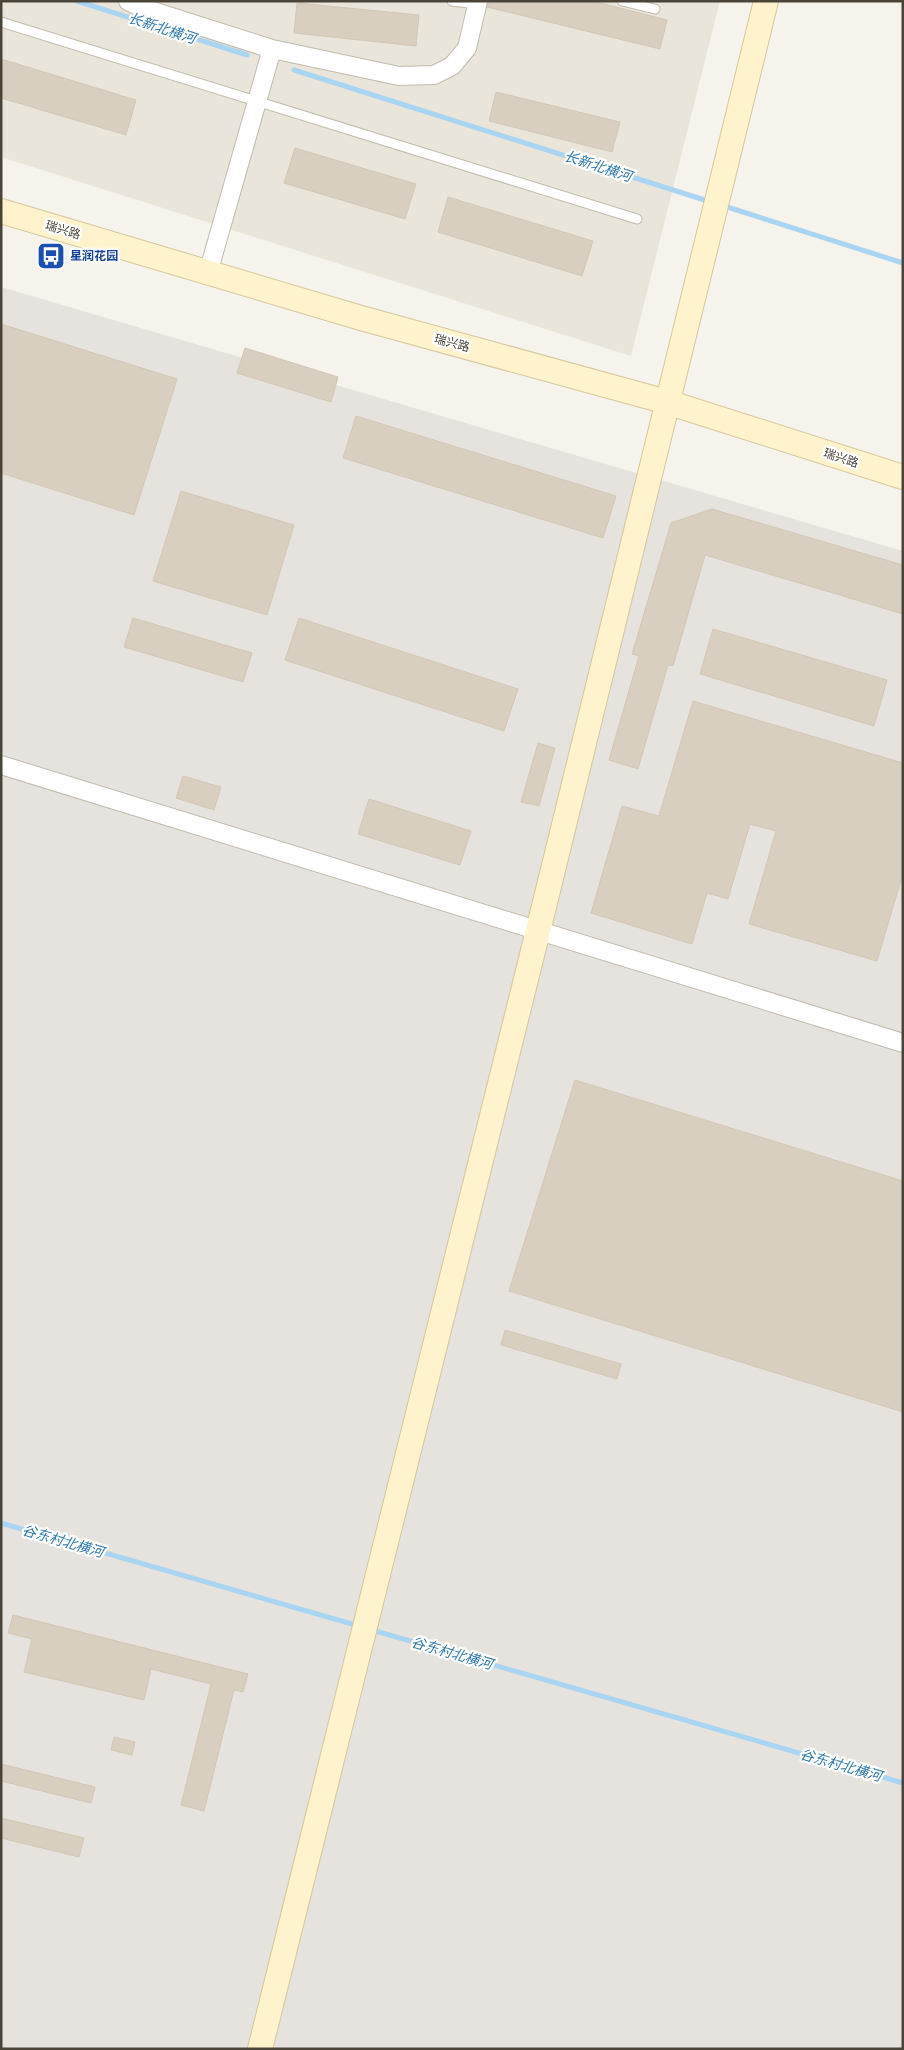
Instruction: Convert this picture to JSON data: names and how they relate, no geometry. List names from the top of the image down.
{
  "streets": {
    "street": ["瑞兴路"]
  },
  "water": ["长新北横河", "谷东村北横河"],
  "places": {
    "bus stop": ["星润花园"]
  }
}
